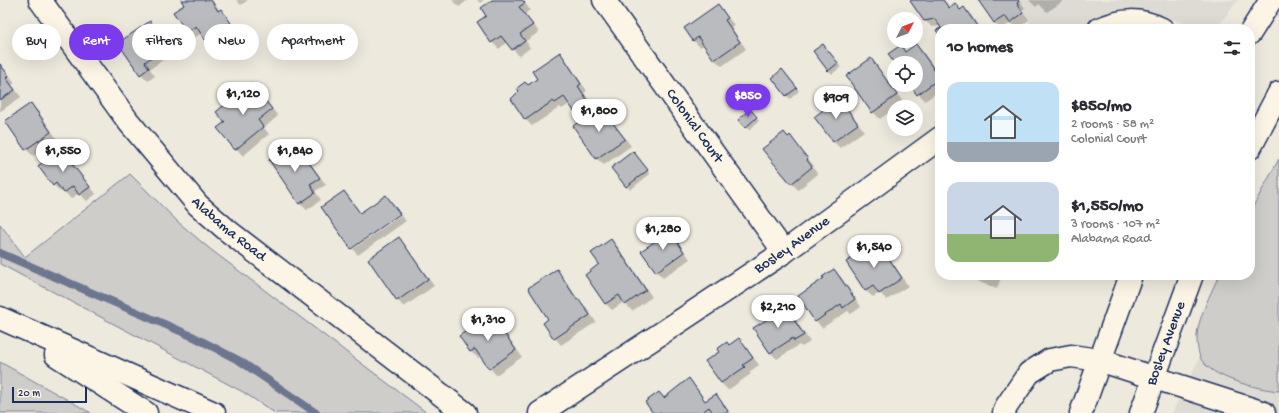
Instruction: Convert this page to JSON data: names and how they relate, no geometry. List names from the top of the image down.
{
  "streets": {
    "street": ["Colonial Court", "Alabama Road", "Bosley Avenue"]
  },
  "crossings": [
    ["Colonial Court", "Bosley Avenue"]
  ],
  "scale_bar": "20 m",
  "north": "top right",
  "page": {
    "chip": [
      "Buy",
      "Rent",
      "Filters",
      "New",
      "Apartment"
    ],
    "heading": "10 homes",
    "list": [
      {
        "name": "$850/mo",
        "note": "2 rooms · 58 m² · Colonial Court"
      },
      {
        "name": "$1,550/mo",
        "note": "3 rooms · 107 m² · Alabama Road"
      }
    ],
    "price": [
      "$1,120",
      "$850",
      "$909",
      "$1,800",
      "$1,550",
      "$1,840",
      "$1,280",
      "$1,540",
      "$2,210",
      "$1,310"
    ],
    "scale": "20 m"
  }
}
